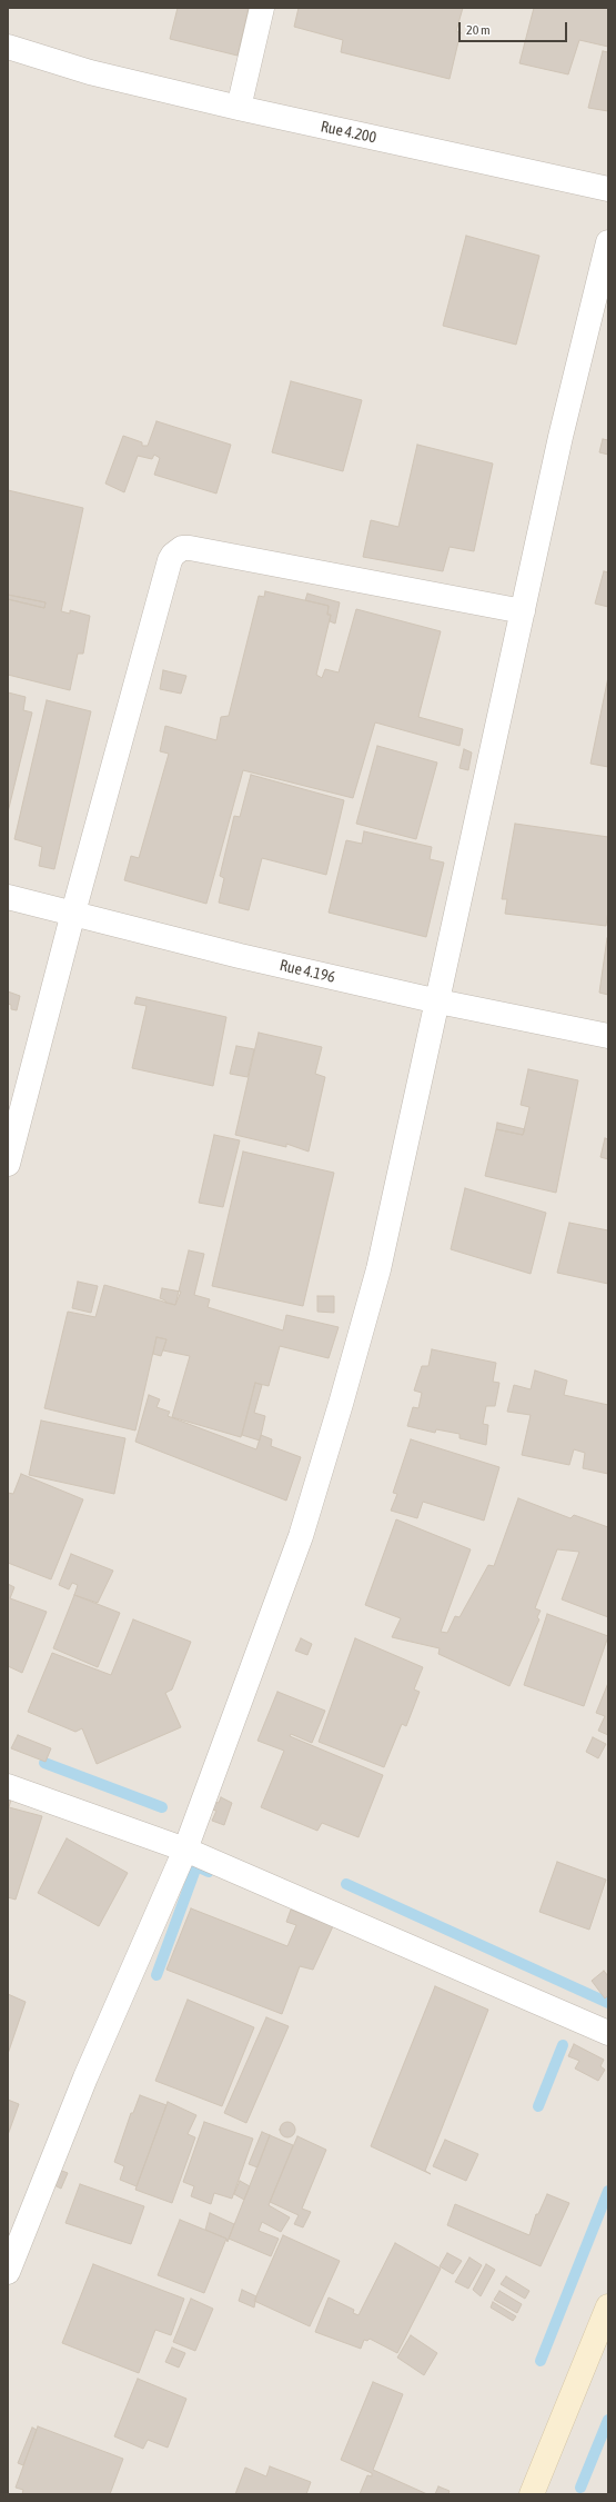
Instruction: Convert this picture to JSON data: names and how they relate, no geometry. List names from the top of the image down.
{
  "streets": {
    "street": ["Rue 4.200", "Rue 4.196"]
  },
  "scale_bar": "20 m"
}
